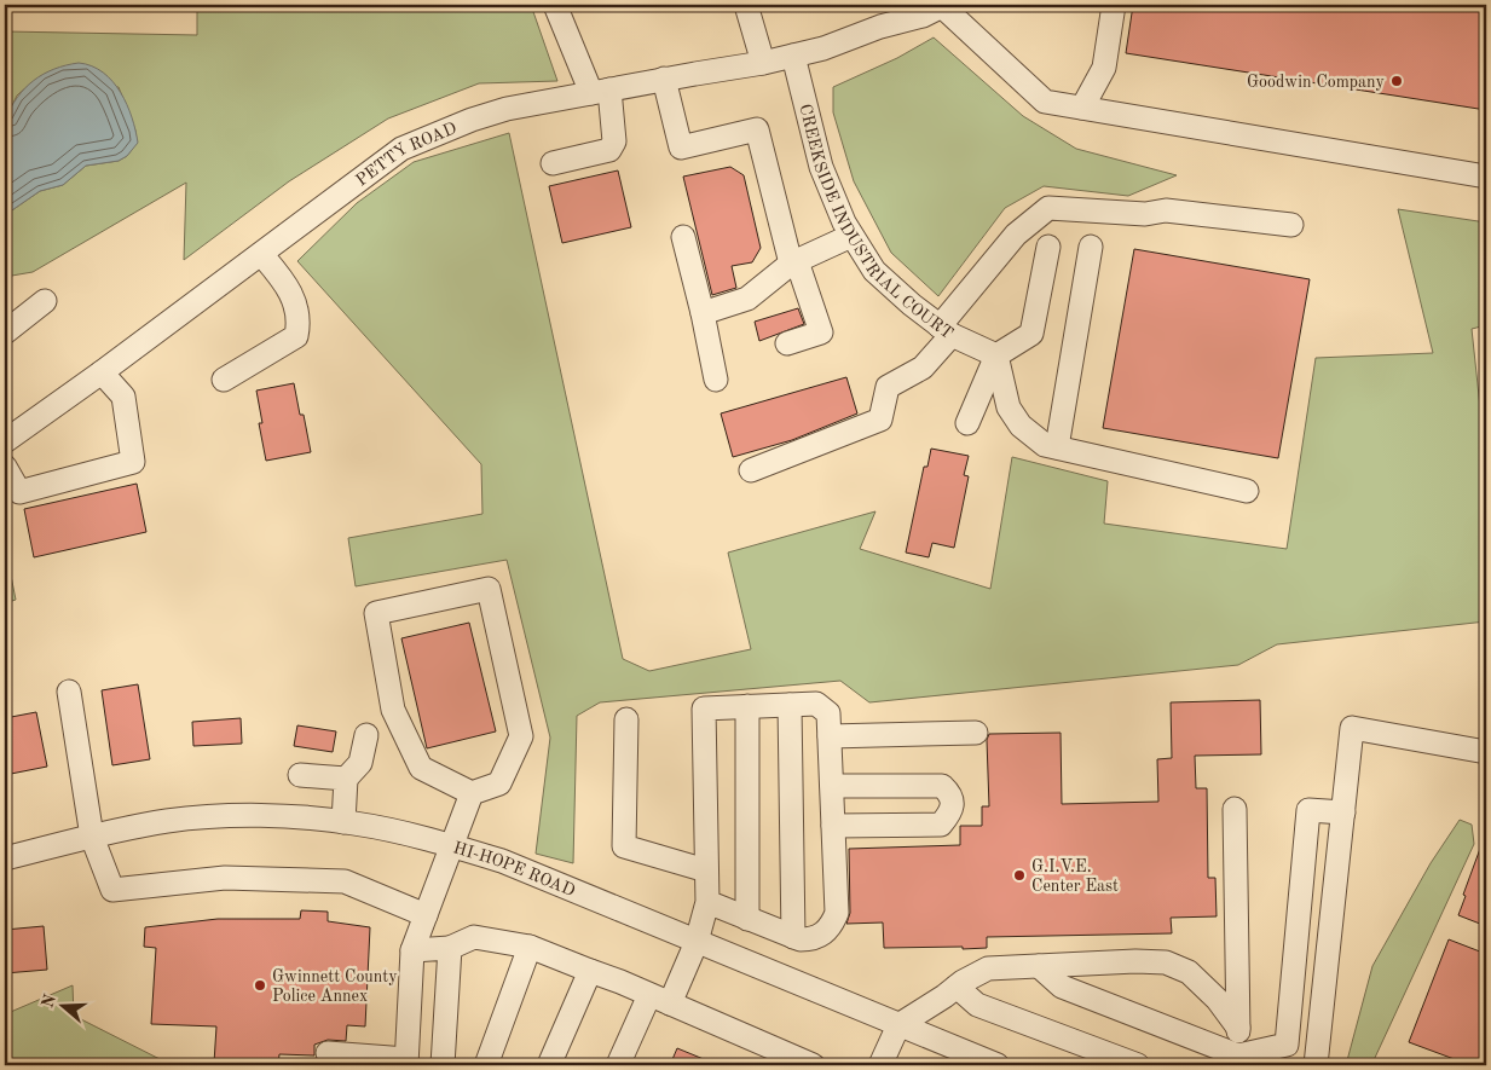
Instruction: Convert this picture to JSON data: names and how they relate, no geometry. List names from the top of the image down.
{
  "streets": {
    "street": ["PETTY ROAD", "CREEKSIDE INDUSTRIAL COURT", "HI-HOPE ROAD"]
  },
  "crossings": [
    ["PETTY ROAD", "CREEKSIDE INDUSTRIAL COURT"]
  ],
  "places": ["Goodwin Company", "G.I.V.E. Center East", "Gwinnett County Police Annex"],
  "north": "left"
}
